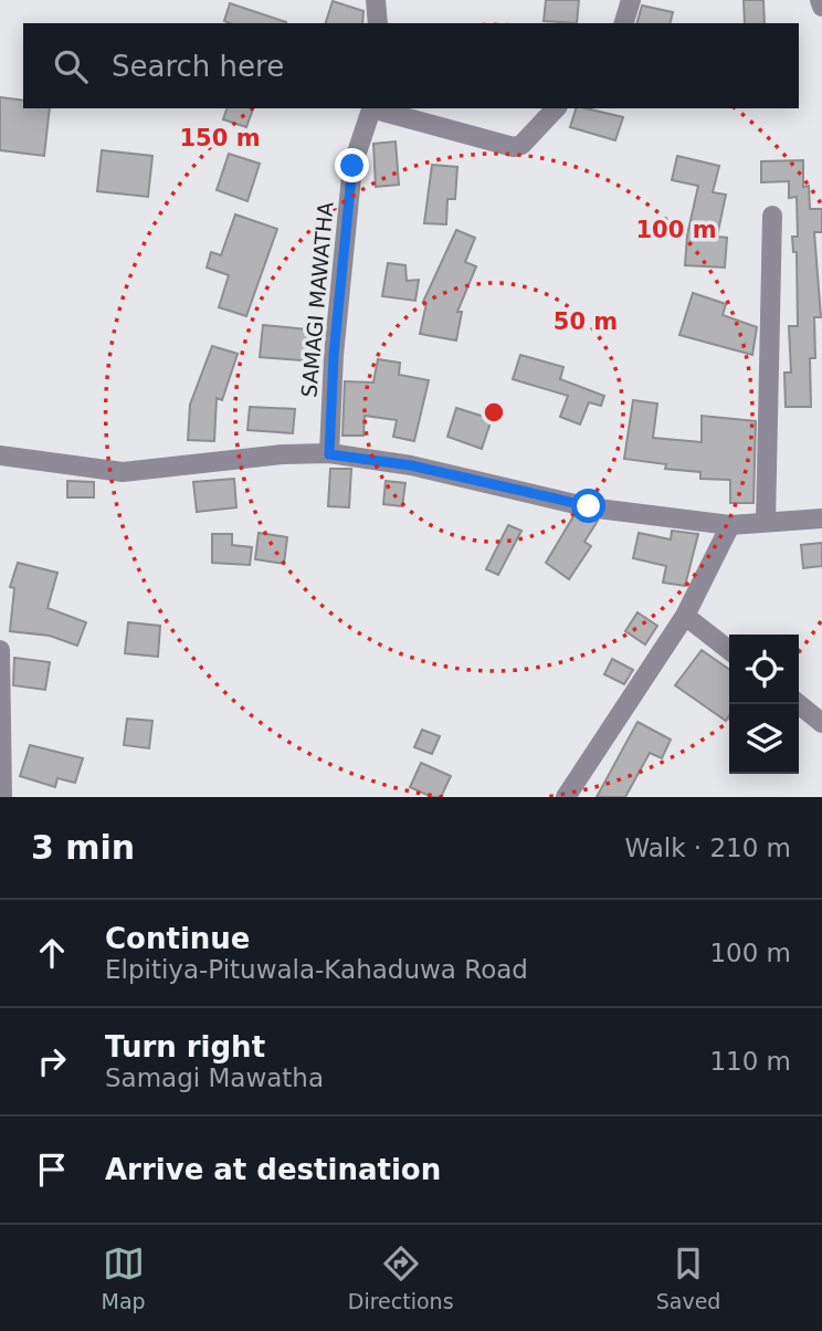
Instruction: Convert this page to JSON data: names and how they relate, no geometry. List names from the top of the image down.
{
  "streets": {
    "street": ["SAMAGI MAWATHA"]
  },
  "page": {
    "search": "Search here",
    "heading": ["3 min", "Walk · 210 m"],
    "list": [
      ["Continue", "Elpitiya-Pituwala-Kahaduwa Road", "100 m"],
      ["Turn right", "Samagi Mawatha", "110 m"],
      "Arrive at destination"
    ],
    "nav": ["Map", "Directions", "Saved"]
  },
  "rings": ["150 m", "100 m", "50 m"]
}
